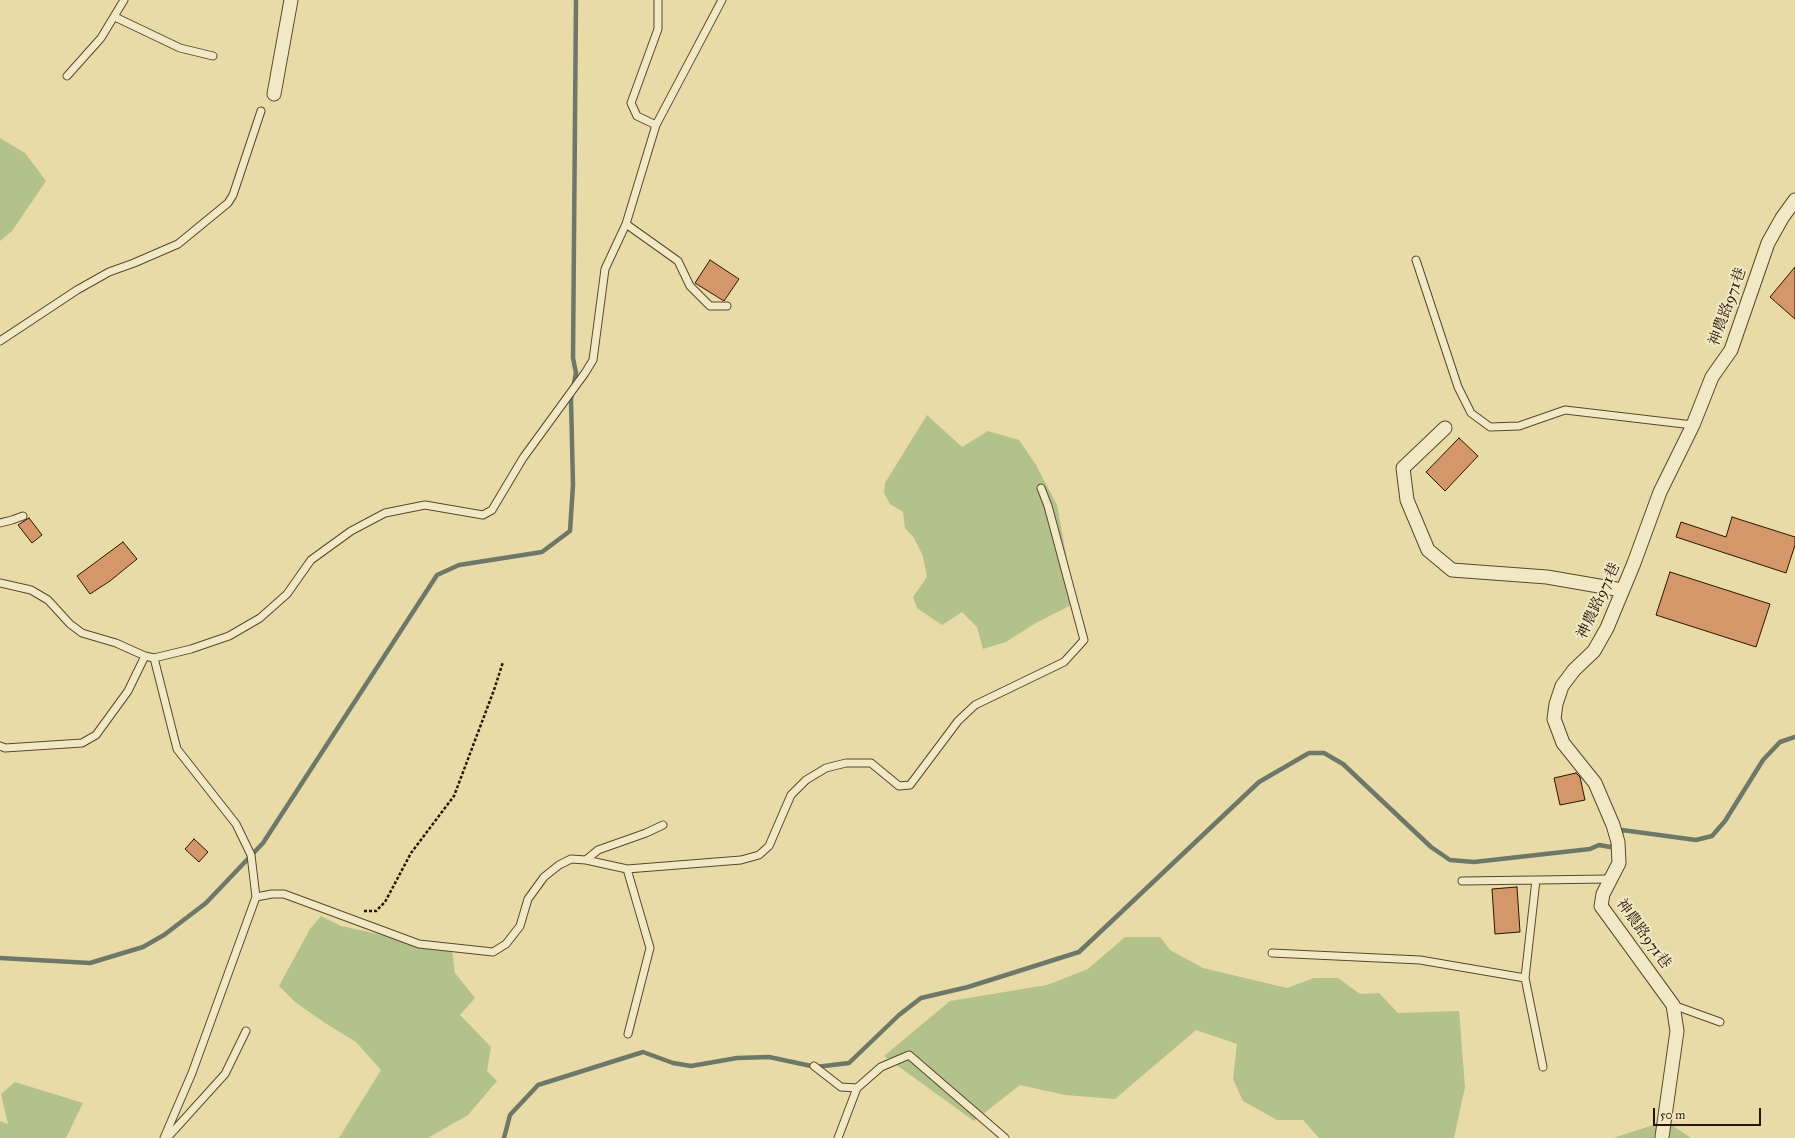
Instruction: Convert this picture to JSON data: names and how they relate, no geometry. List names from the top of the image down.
{
  "streets": {
    "street": ["神農路971巷"]
  },
  "scale_bar": "50 m"
}
